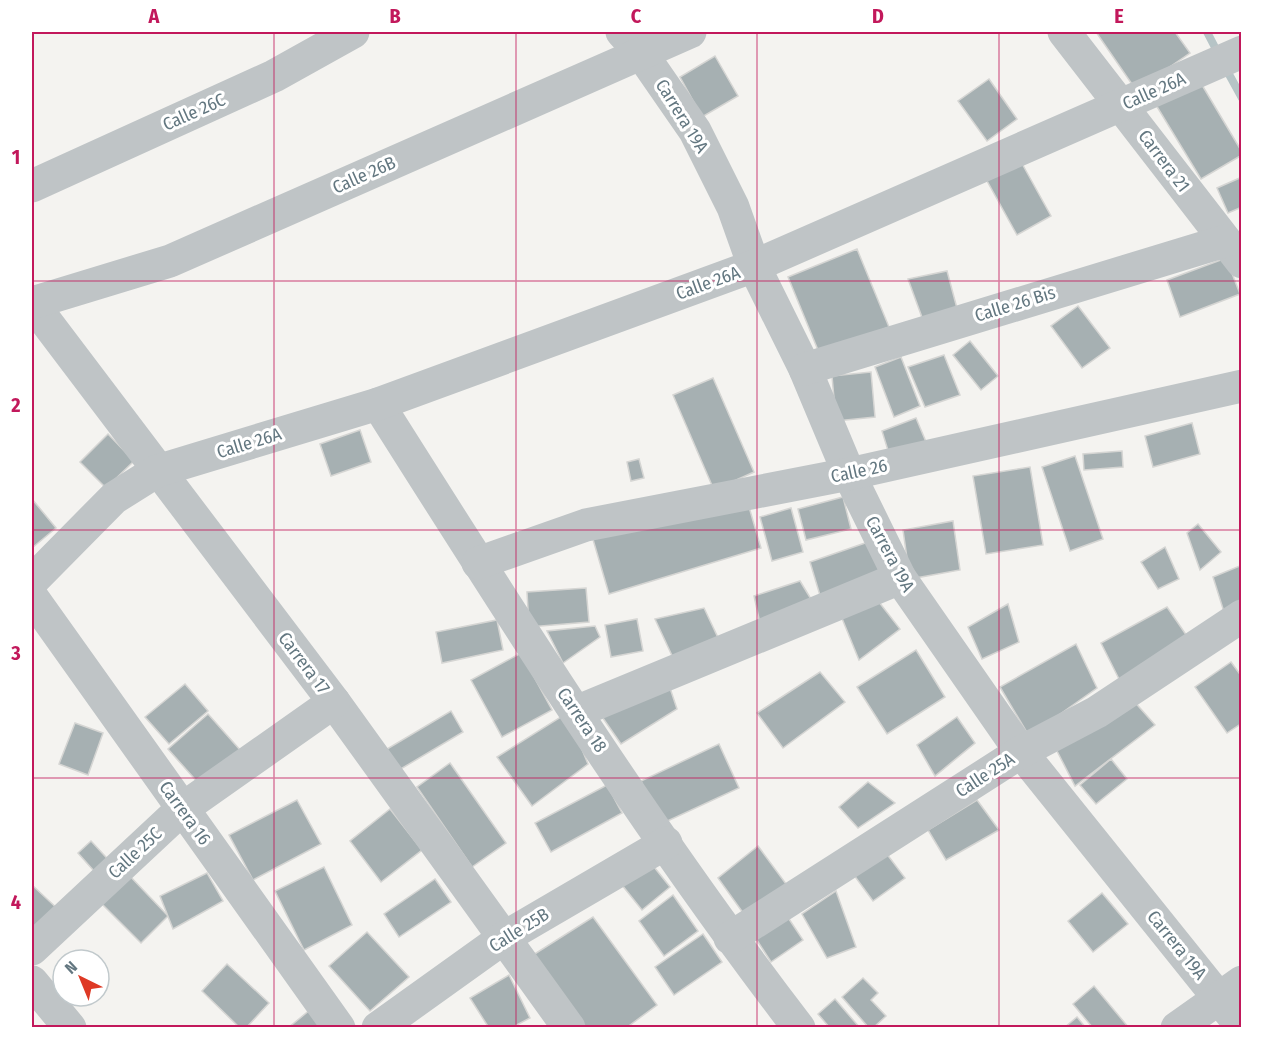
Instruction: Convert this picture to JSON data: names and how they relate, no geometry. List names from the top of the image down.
{
  "streets": {
    "street": [
      "Calle 26A",
      "Calle 26C",
      "Carrera 19A",
      "Carrera 21",
      "Calle 26B",
      "Calle 26 Bis",
      "Calle 26",
      "Carrera 17",
      "Carrera 18",
      "Calle 25A",
      "Carrera 16",
      "Calle 25C",
      "Calle 25B"
    ]
  },
  "crossings": [
    ["Calle 26A", "Carrera 19A"],
    ["Calle 26A", "Carrera 21"],
    ["Calle 26A", "Carrera 17"],
    ["Calle 26A", "Carrera 18"],
    ["Carrera 19A", "Calle 26B"],
    ["Carrera 19A", "Calle 26 Bis"],
    ["Carrera 19A", "Calle 26"],
    ["Carrera 19A", "Calle 25A"],
    ["Carrera 21", "Calle 26 Bis"],
    ["Calle 26B", "Carrera 17"],
    ["Calle 26", "Carrera 18"],
    ["Carrera 17", "Calle 25C"],
    ["Carrera 17", "Calle 25B"],
    ["Carrera 18", "Calle 25A"],
    ["Carrera 18", "Calle 25B"],
    ["Carrera 16", "Calle 25C"]
  ],
  "north": "top left",
  "grid": {
    "columns": [
      "A",
      "B",
      "C",
      "D",
      "E"
    ],
    "rows": [
      "1",
      "2",
      "3",
      "4"
    ]
  }
}
